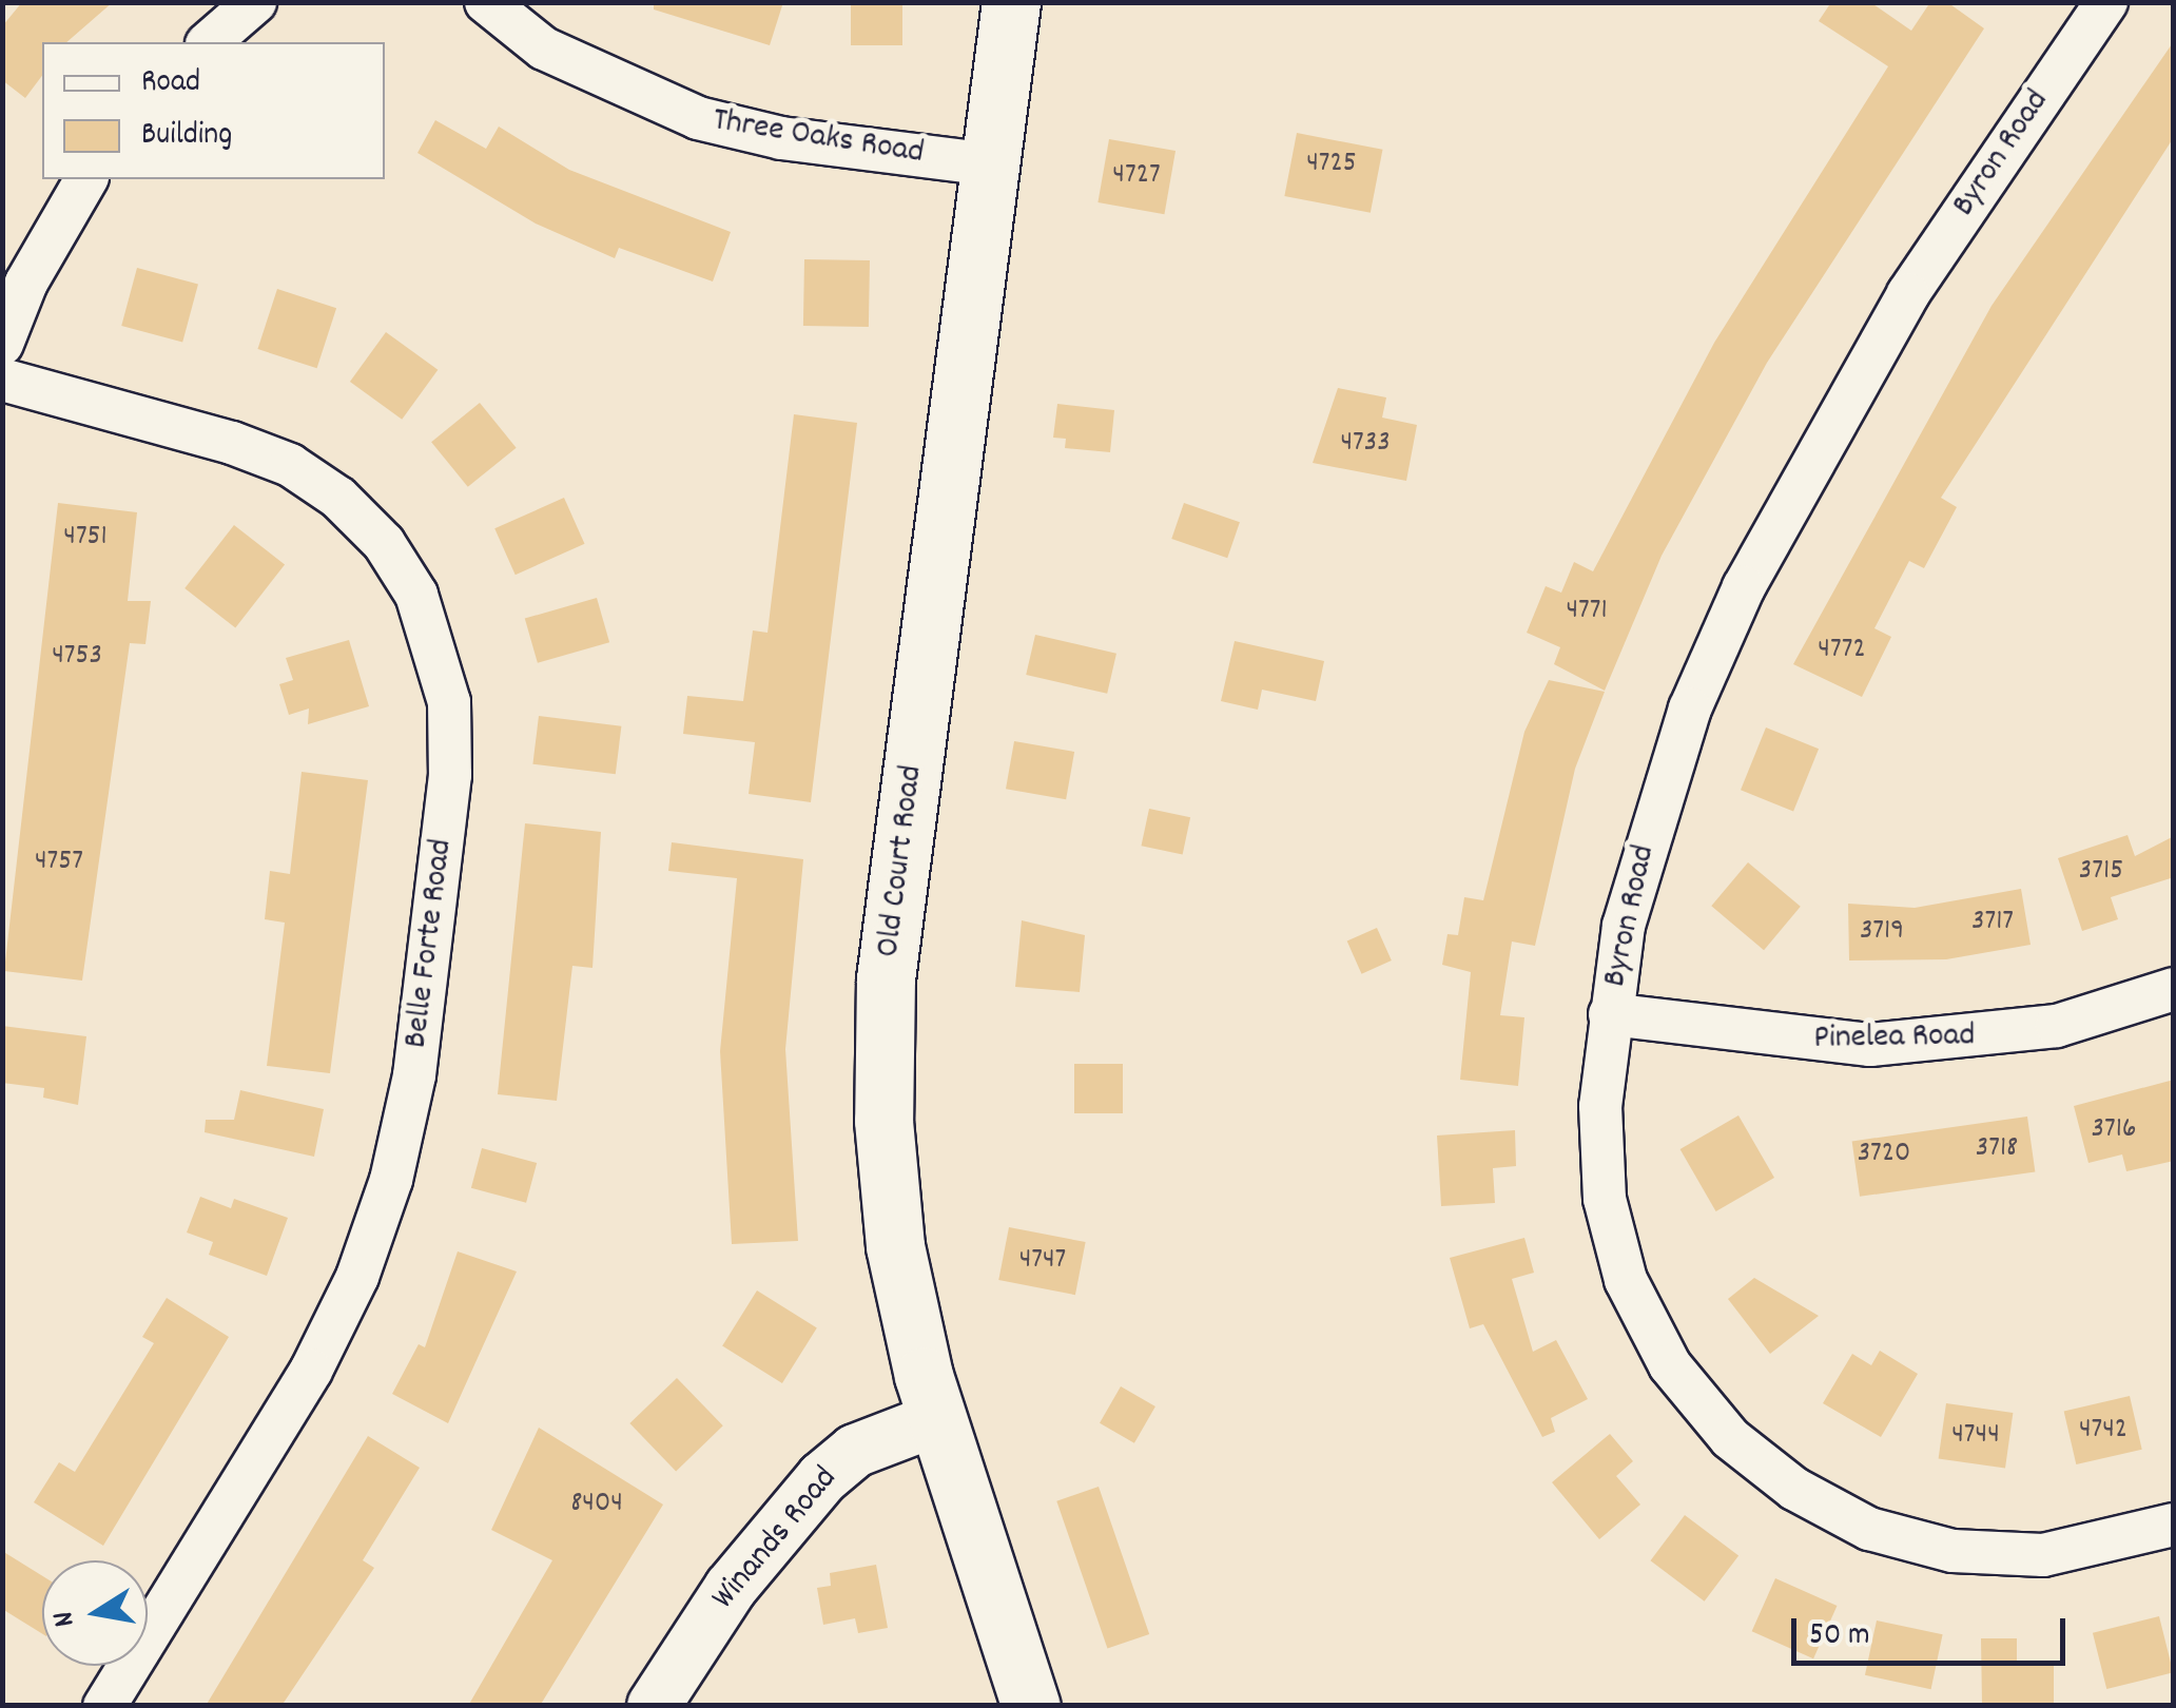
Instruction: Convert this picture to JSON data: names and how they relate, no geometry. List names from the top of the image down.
{
  "streets": {
    "main road": ["Old Court Road"],
    "street": [
      "Three Oaks Road",
      "Byron Road",
      "Belle Forte Road",
      "Pinelea Road",
      "Winands Road"
    ]
  },
  "crossings": [
    ["Three Oaks Road", "Old Court Road"],
    ["Byron Road", "Pinelea Road"],
    ["Old Court Road", "Winands Road"]
  ],
  "house_numbers": [
    "4725",
    "4727",
    "4733",
    "4751",
    "4771",
    "4772",
    "4753",
    "4757",
    "3715",
    "3717",
    "3719",
    "3716",
    "3718",
    "3720",
    "4747",
    "4742",
    "4744",
    "8404"
  ],
  "legend": ["Road", "Building"],
  "scale_bar": "50 m",
  "north": "left"
}
